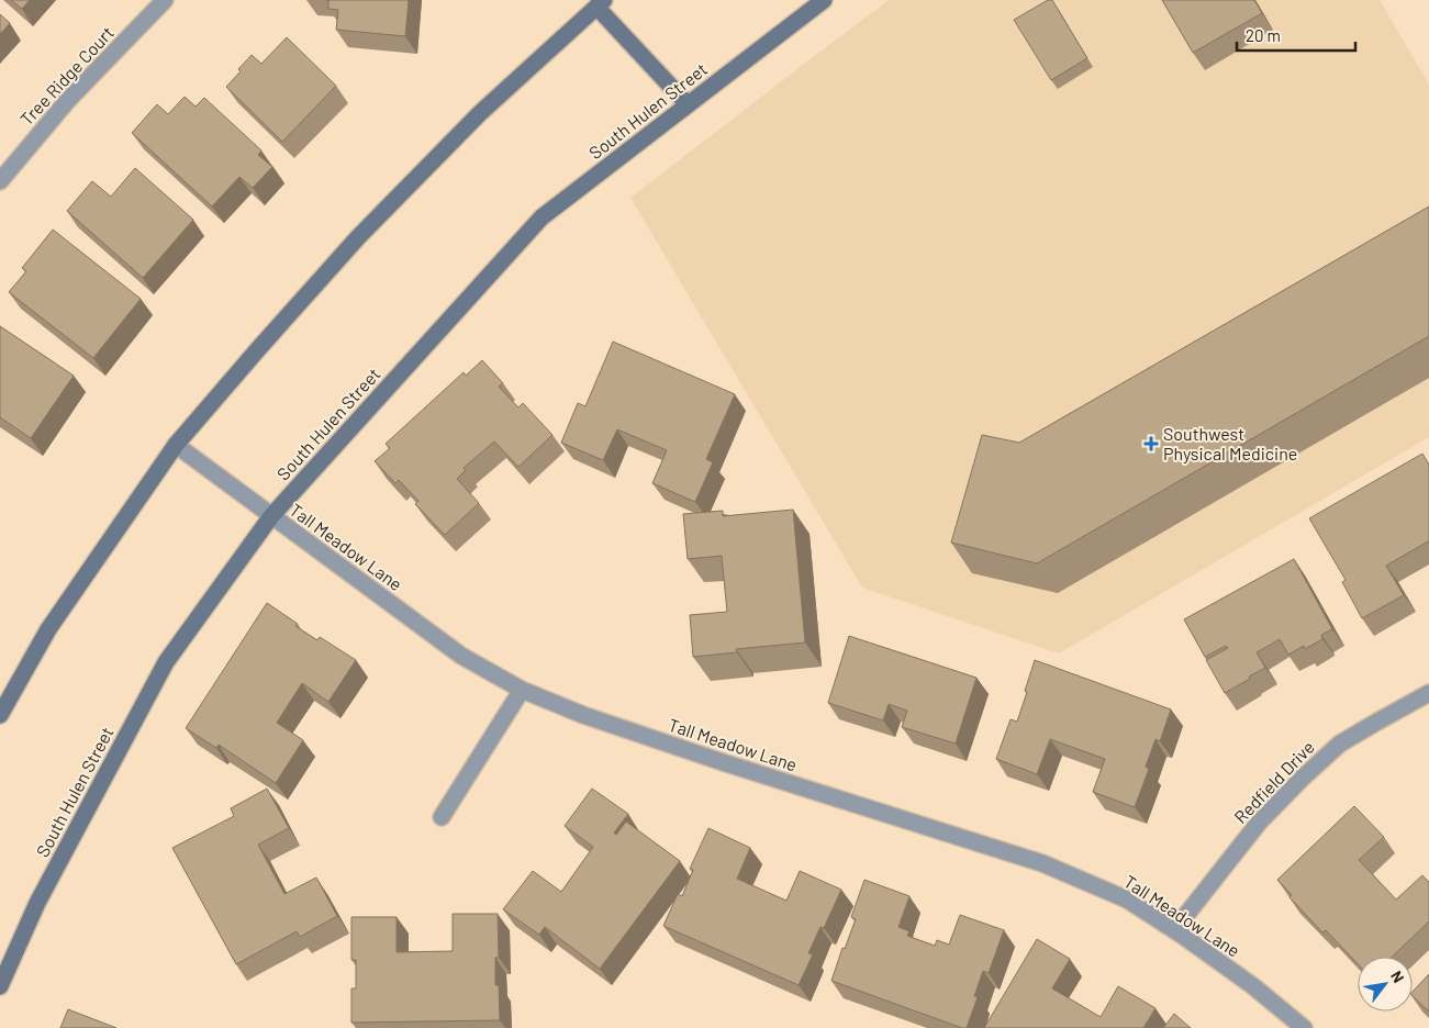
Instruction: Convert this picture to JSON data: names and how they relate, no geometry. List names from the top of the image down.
{
  "streets": {
    "main road": ["South Hulen Street"],
    "street": ["Tree Ridge Court", "Tall Meadow Lane", "Redfield Drive"]
  },
  "crossings": [
    ["South Hulen Street", "Tall Meadow Lane"],
    ["Tall Meadow Lane", "Redfield Drive"]
  ],
  "places": {
    "health": ["Southwest Physical Medicine"]
  },
  "scale_bar": "20 m",
  "north": "top right"
}
